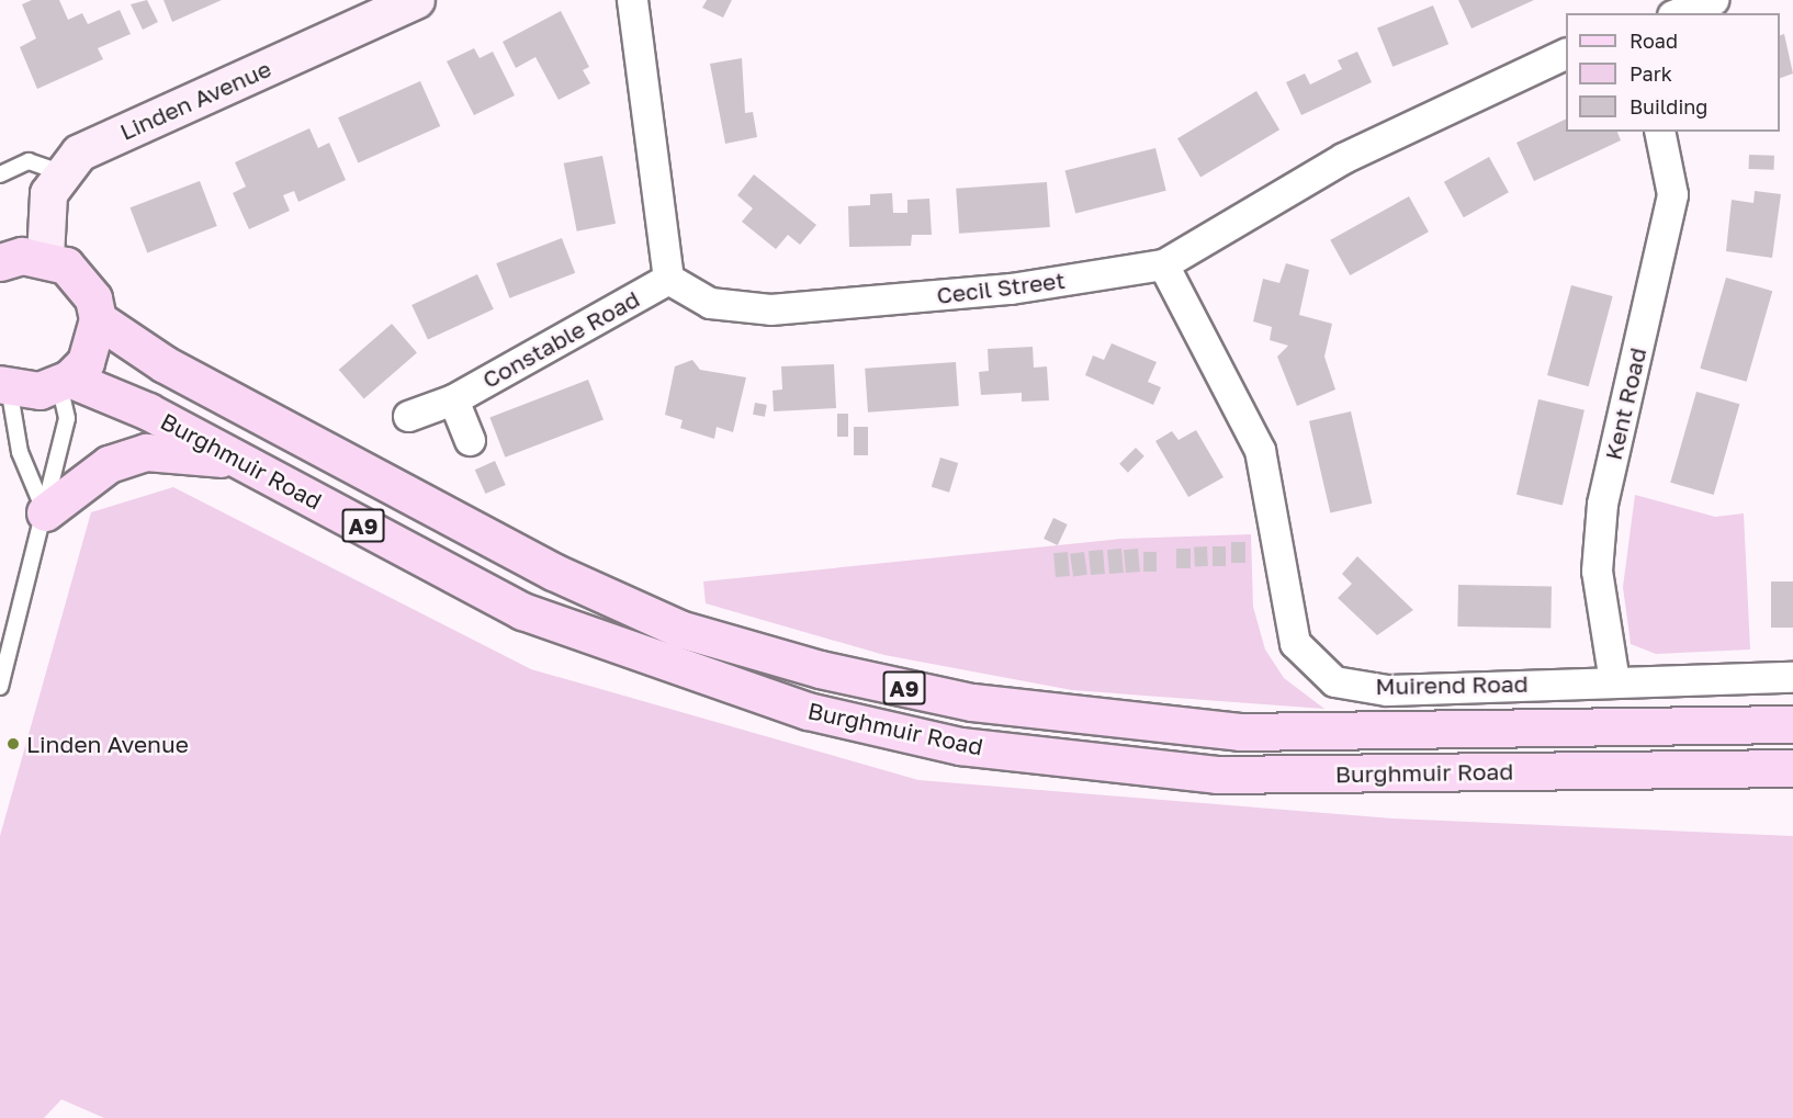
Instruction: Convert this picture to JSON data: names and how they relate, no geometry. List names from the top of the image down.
{
  "streets": {
    "main road": ["Burghmuir Road", "A9"],
    "street": [
      "Linden Avenue",
      "Cecil Street",
      "Constable Road",
      "Kent Road",
      "Muirend Road"
    ]
  },
  "crossings": [
    ["Cecil Street", "Constable Road"],
    ["Cecil Street", "Muirend Road"],
    ["Kent Road", "Muirend Road"]
  ],
  "places": ["Linden Avenue"],
  "legend": ["Road", "Park", "Building"]
}
